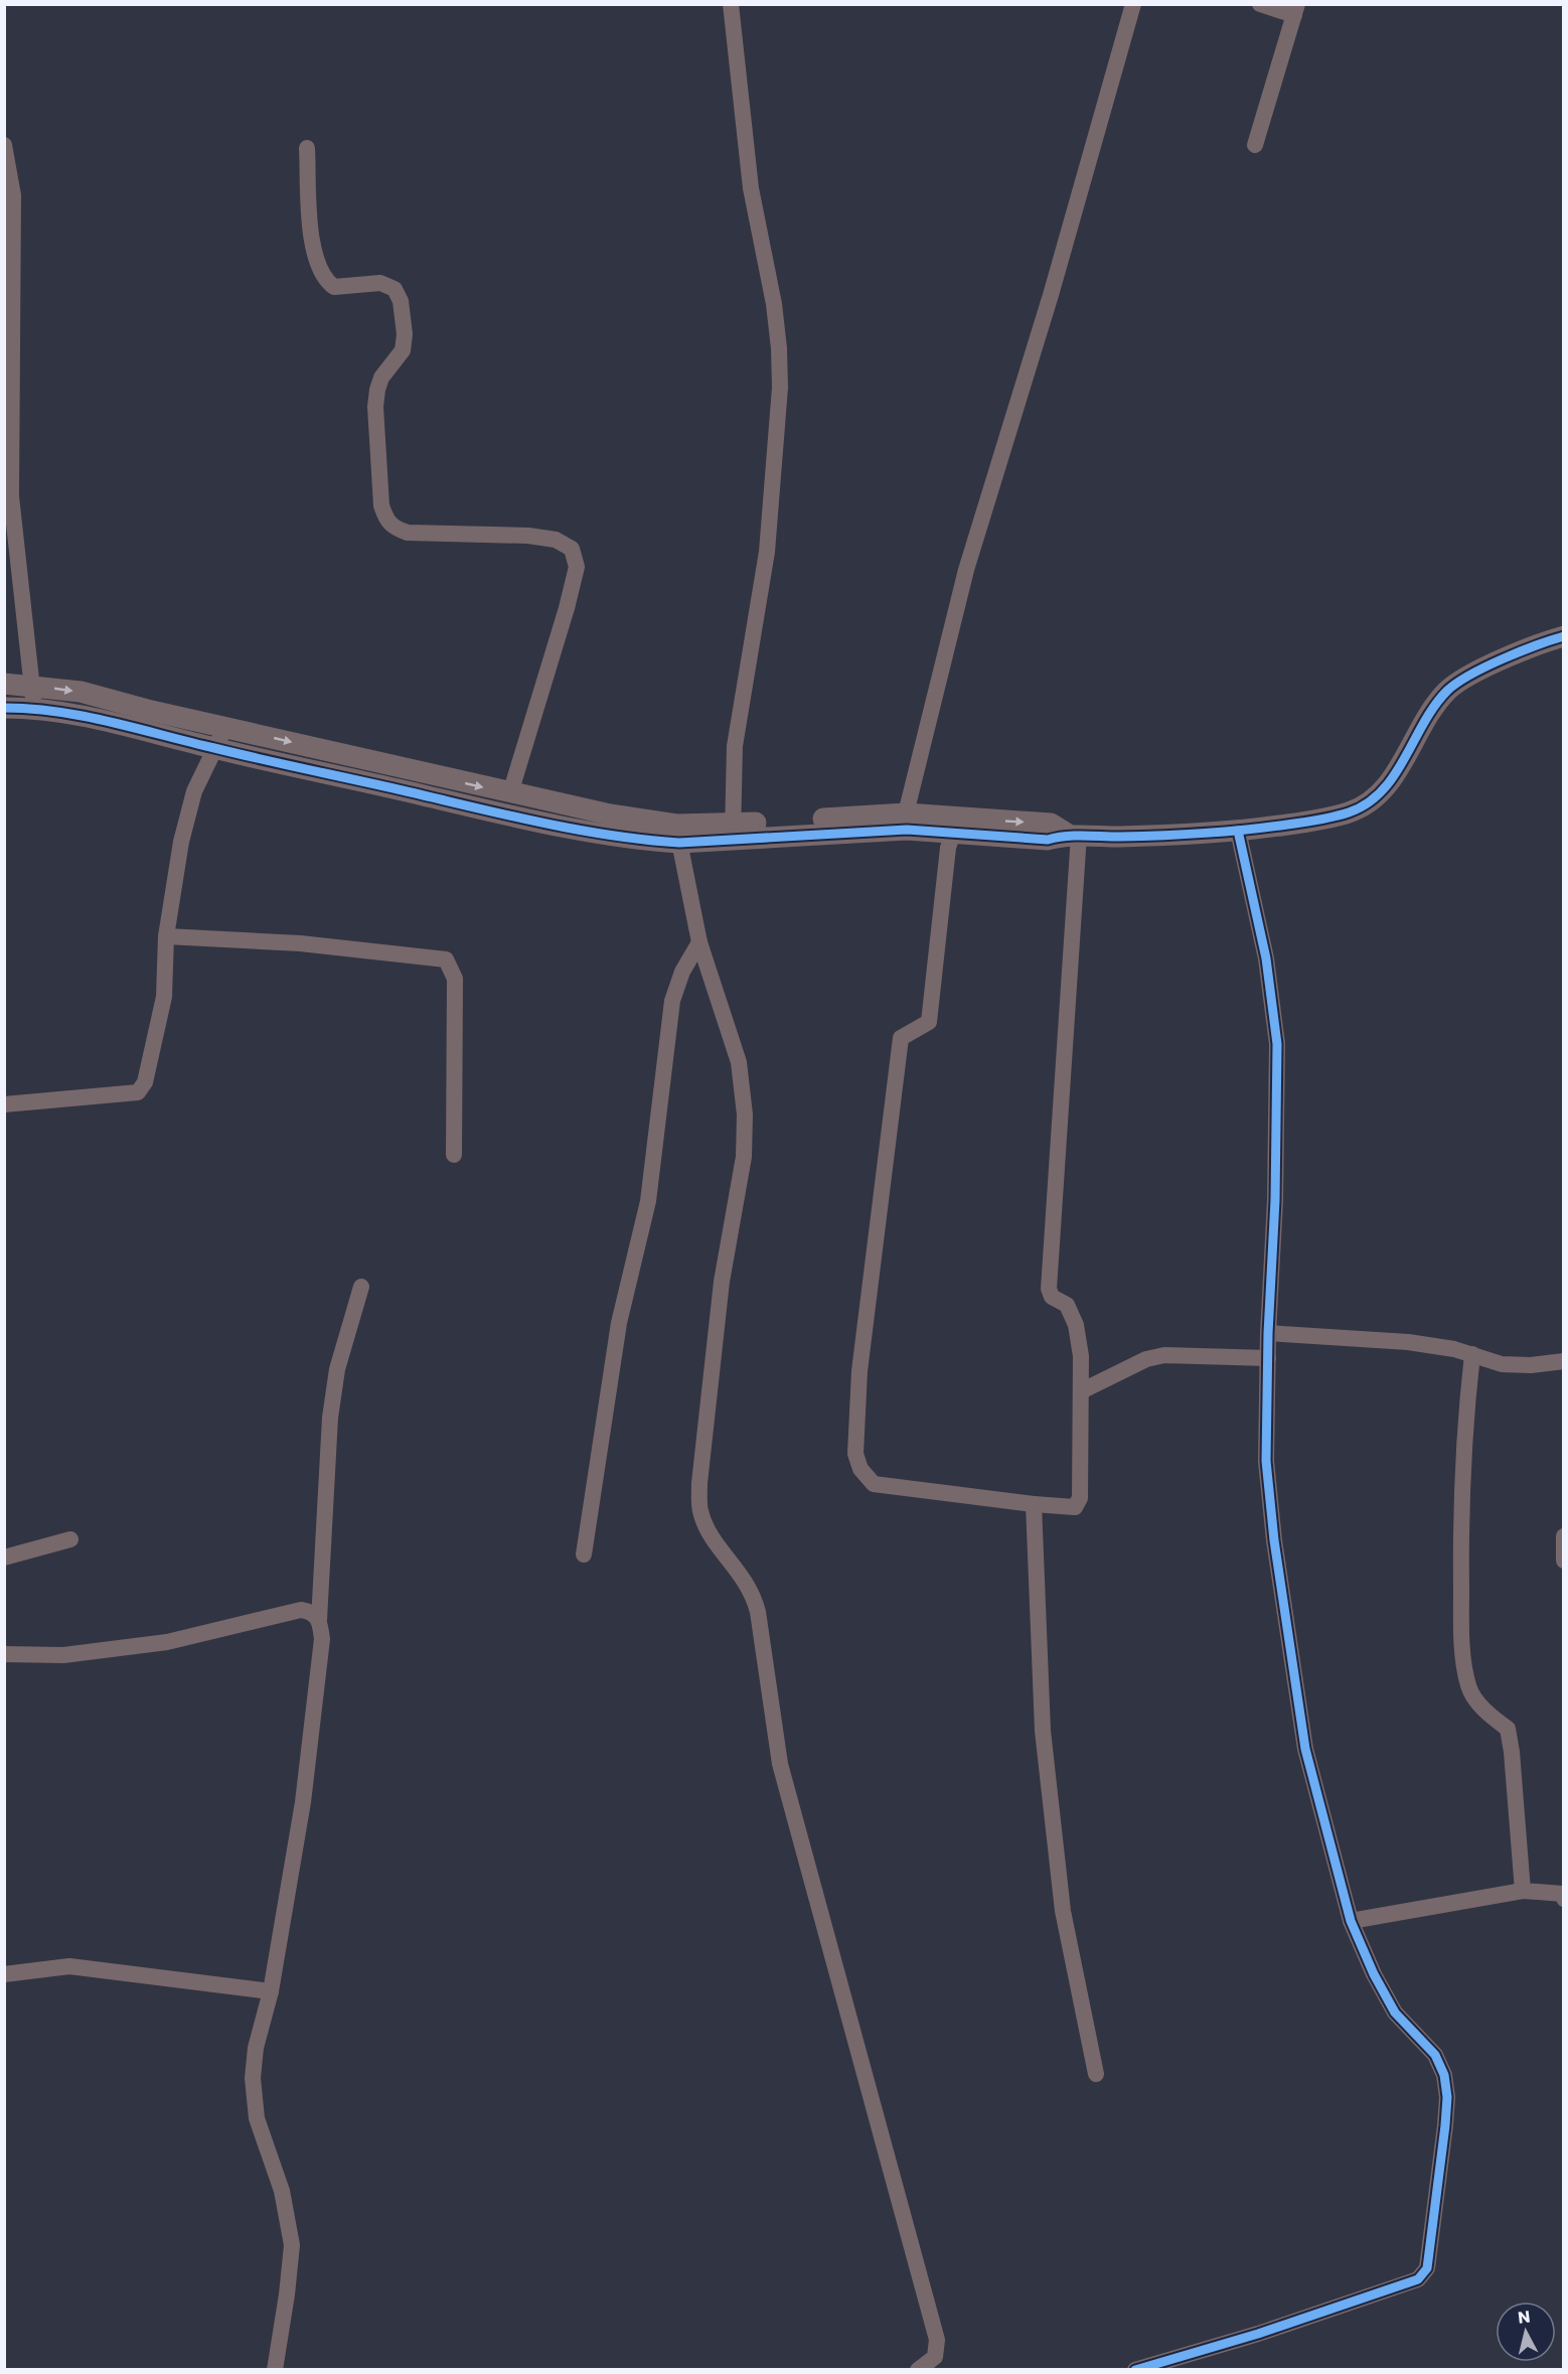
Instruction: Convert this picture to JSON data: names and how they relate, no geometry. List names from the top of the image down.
{
  "north": "top"
}
